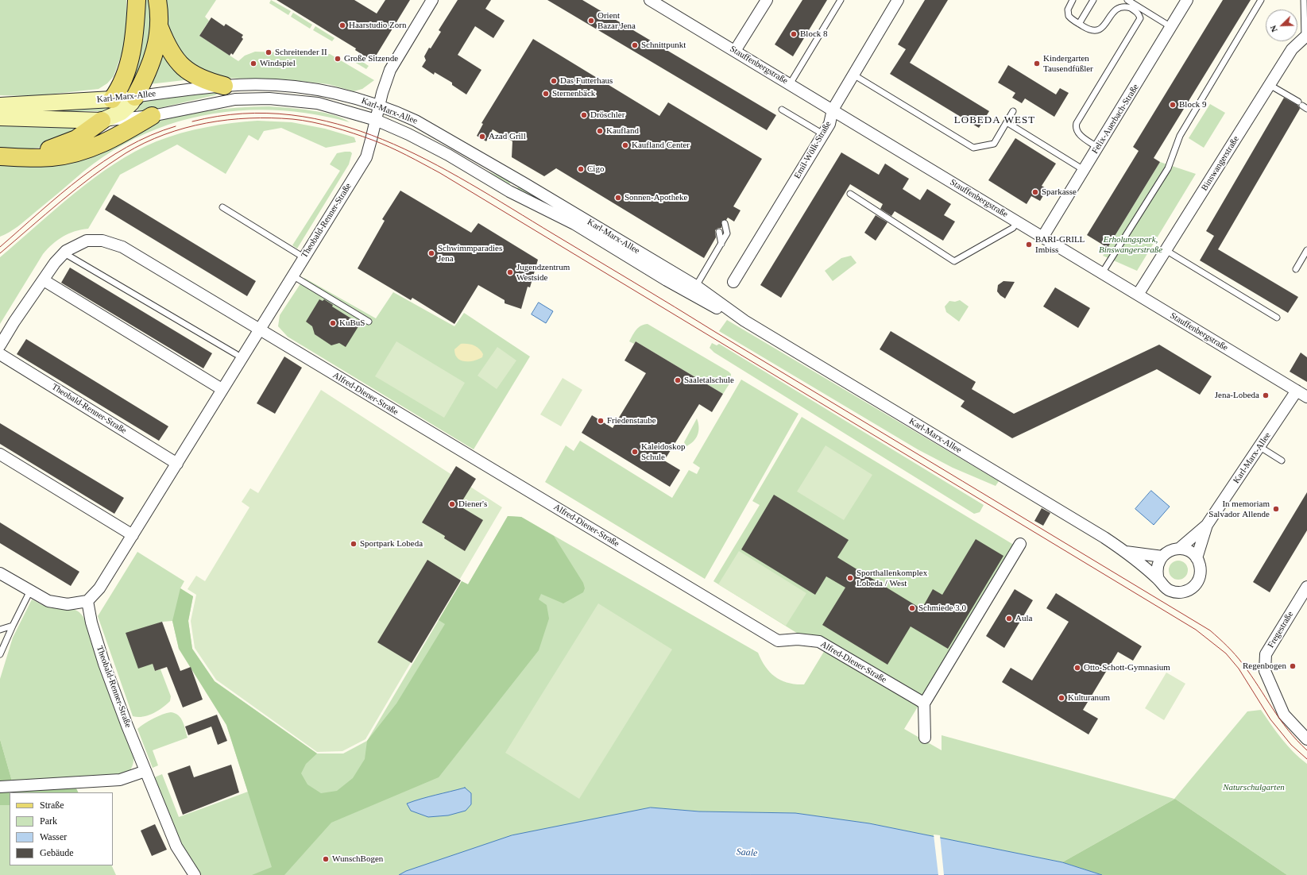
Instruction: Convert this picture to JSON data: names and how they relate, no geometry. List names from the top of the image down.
{
  "streets": {
    "main road": ["Karl-Marx-Allee"],
    "street": [
      "Stauffenbergstraße",
      "Felix-Auerbach-Straße",
      "Emil-Wölk-Straße",
      "Binswangerstraße",
      "Theobald-Renner-Straße",
      "Alfred-Diener-Straße",
      "Fregestraße"
    ]
  },
  "crossings": [
    ["Stauffenbergstraße", "Karl-Marx-Allee"],
    ["Stauffenbergstraße", "Felix-Auerbach-Straße"],
    ["Stauffenbergstraße", "Emil-Wölk-Straße"],
    ["Stauffenbergstraße", "Binswangerstraße"],
    ["Karl-Marx-Allee", "Theobald-Renner-Straße"],
    ["Theobald-Renner-Straße", "Alfred-Diener-Straße"]
  ],
  "districts": ["LOBEDA WEST"],
  "water": ["Saale"],
  "parks": ["Erholungspark, Binswangerstraße", "Naturschulgarten"],
  "places": [
    "Orient Bazar Jena",
    "Haarstudio Zorn",
    "Block 8",
    "Schnittpunkt",
    "Schreitender II",
    "Große Sitzende",
    "Windspiel",
    "Kindergarten Tausendfüßler",
    "Das Futterhaus",
    "Sternenbäck",
    "Block 9",
    "Dröschler",
    "Kaufland",
    "Azad Grill",
    "Kaufland Center",
    "Cigo",
    "Sparkasse",
    "Sonnen-Apotheke",
    "BARI-GRILL Imbiss",
    "Schwimmparadies Jena",
    "Jugendzentrum Westside",
    "KuBuS",
    "Saaletalschule",
    "Jena-Lobeda",
    "Friedenstaube",
    "Kaleidoskop Schule",
    "Diener's",
    "In memoriam Salvador Allende",
    "Sportpark Lobeda",
    "Sporthallenkomplex Lobeda / West",
    "Schmiede 3.0",
    "Aula",
    "Regenbogen",
    "Otto-Schott-Gymnasium",
    "Kulturanum",
    "WunschBogen"
  ],
  "legend": [
    "Straße",
    "Park",
    "Wasser",
    "Gebäude"
  ],
  "north": "bottom left"
}
